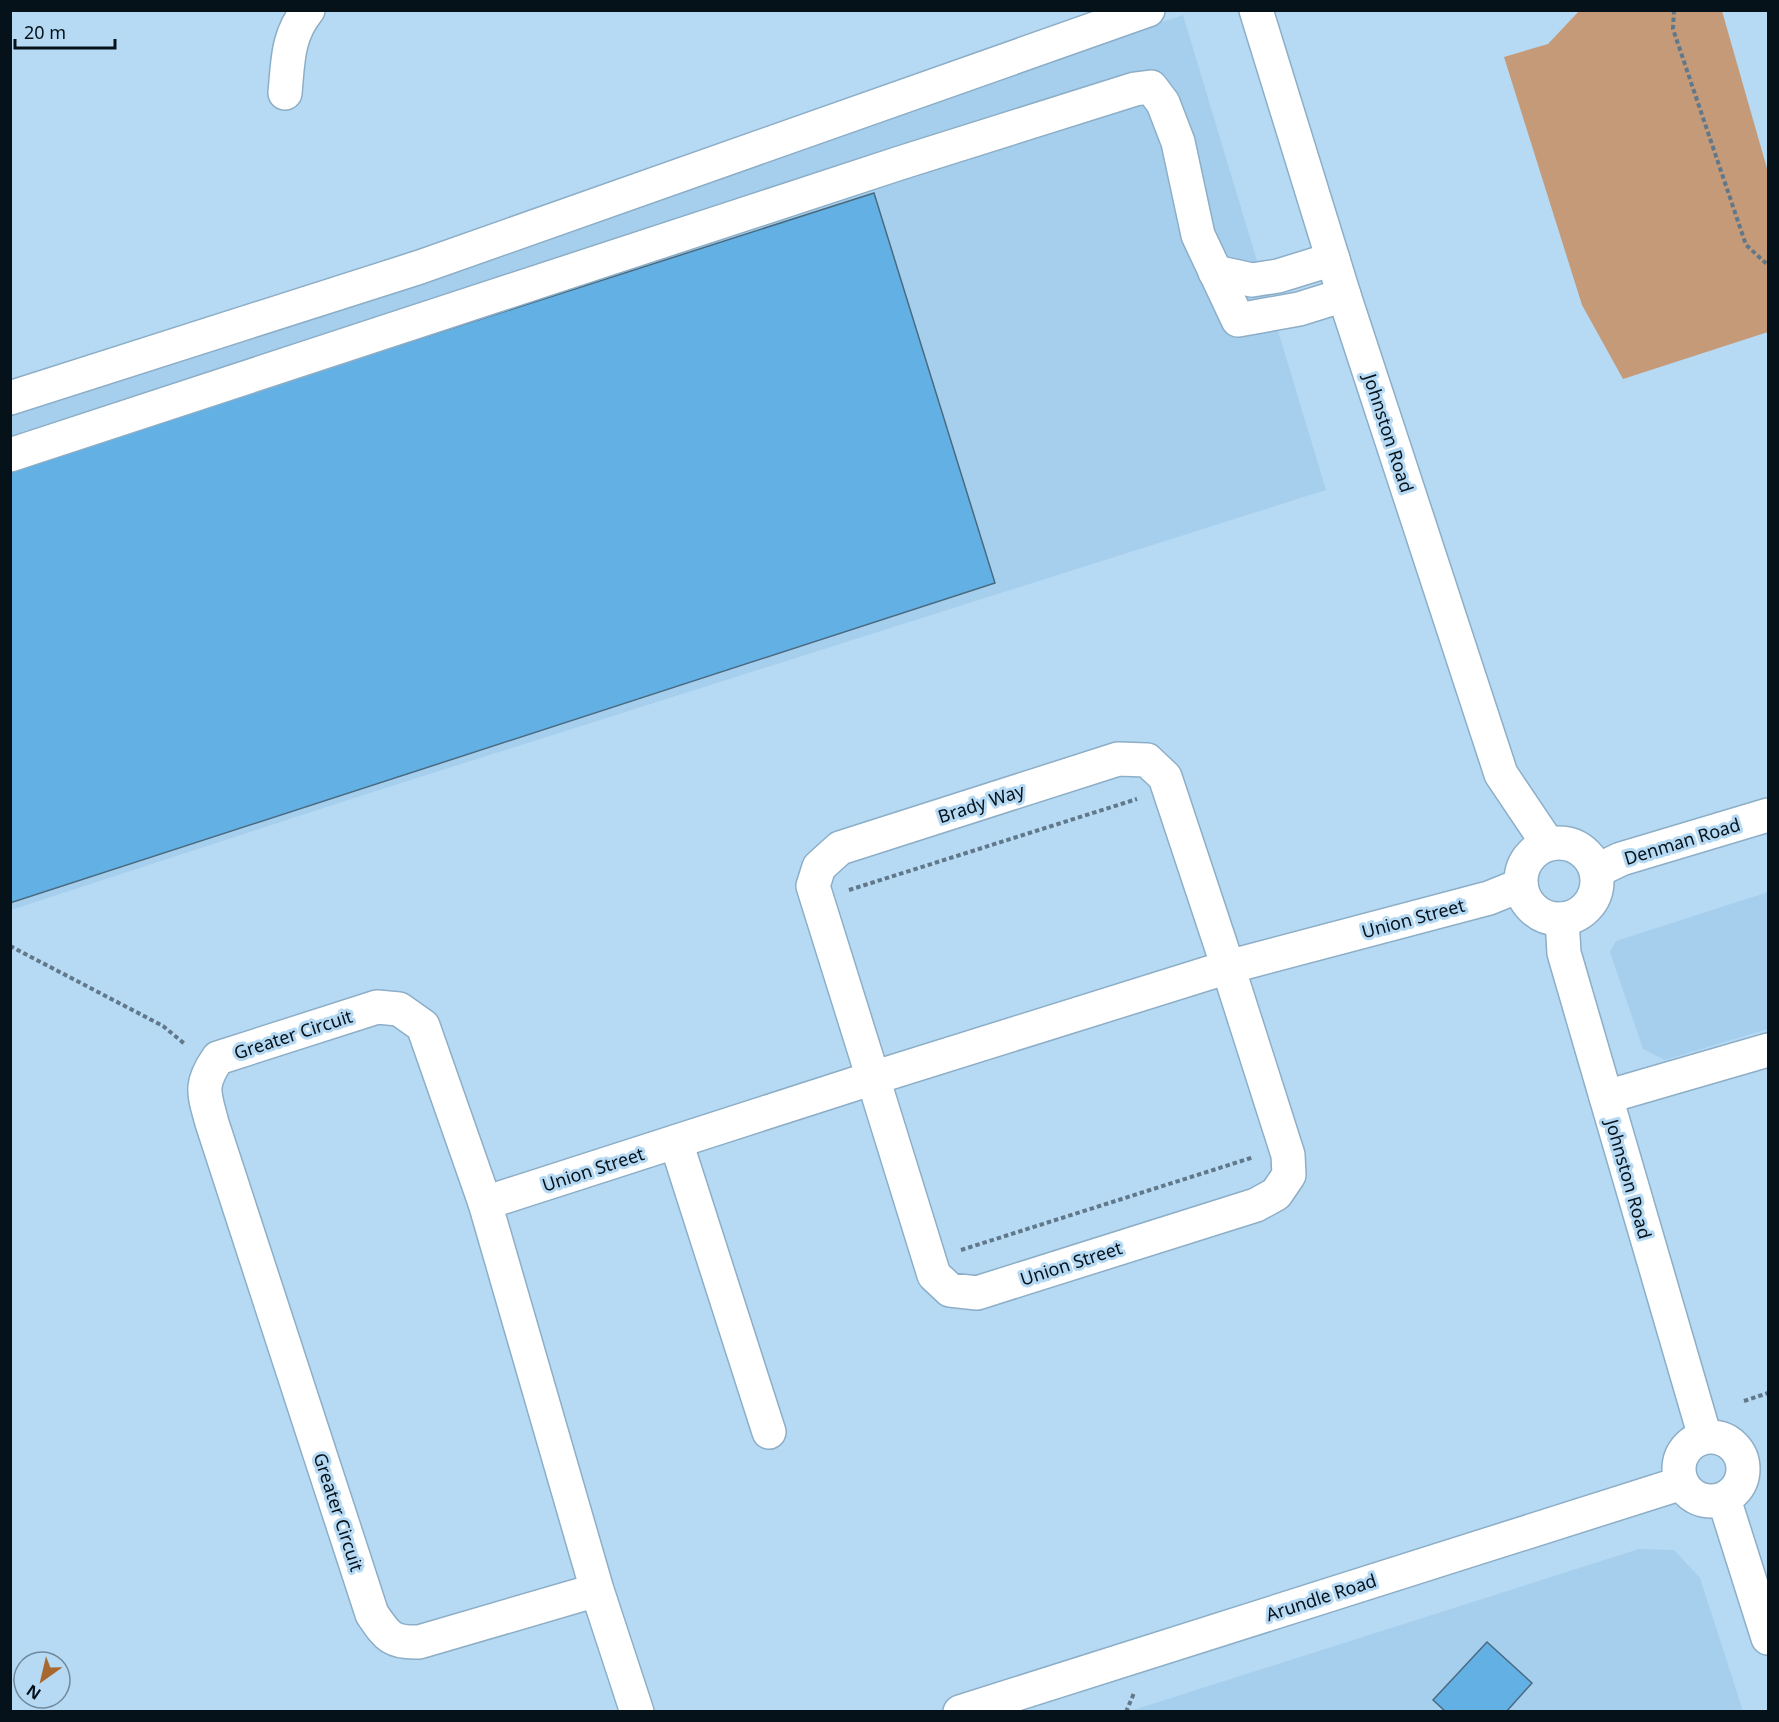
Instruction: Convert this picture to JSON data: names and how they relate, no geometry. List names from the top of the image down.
{
  "streets": {
    "street": [
      "Johnston Road",
      "Brady Way",
      "Denman Road",
      "Union Street",
      "Greater Circuit",
      "Arundle Road"
    ]
  },
  "crossings": [
    ["Johnston Road", "Denman Road"],
    ["Johnston Road", "Union Street"],
    ["Johnston Road", "Arundle Road"],
    ["Brady Way", "Union Street"],
    ["Denman Road", "Union Street"],
    ["Union Street", "Greater Circuit"]
  ],
  "scale_bar": "20 m",
  "north": "bottom left"
}
